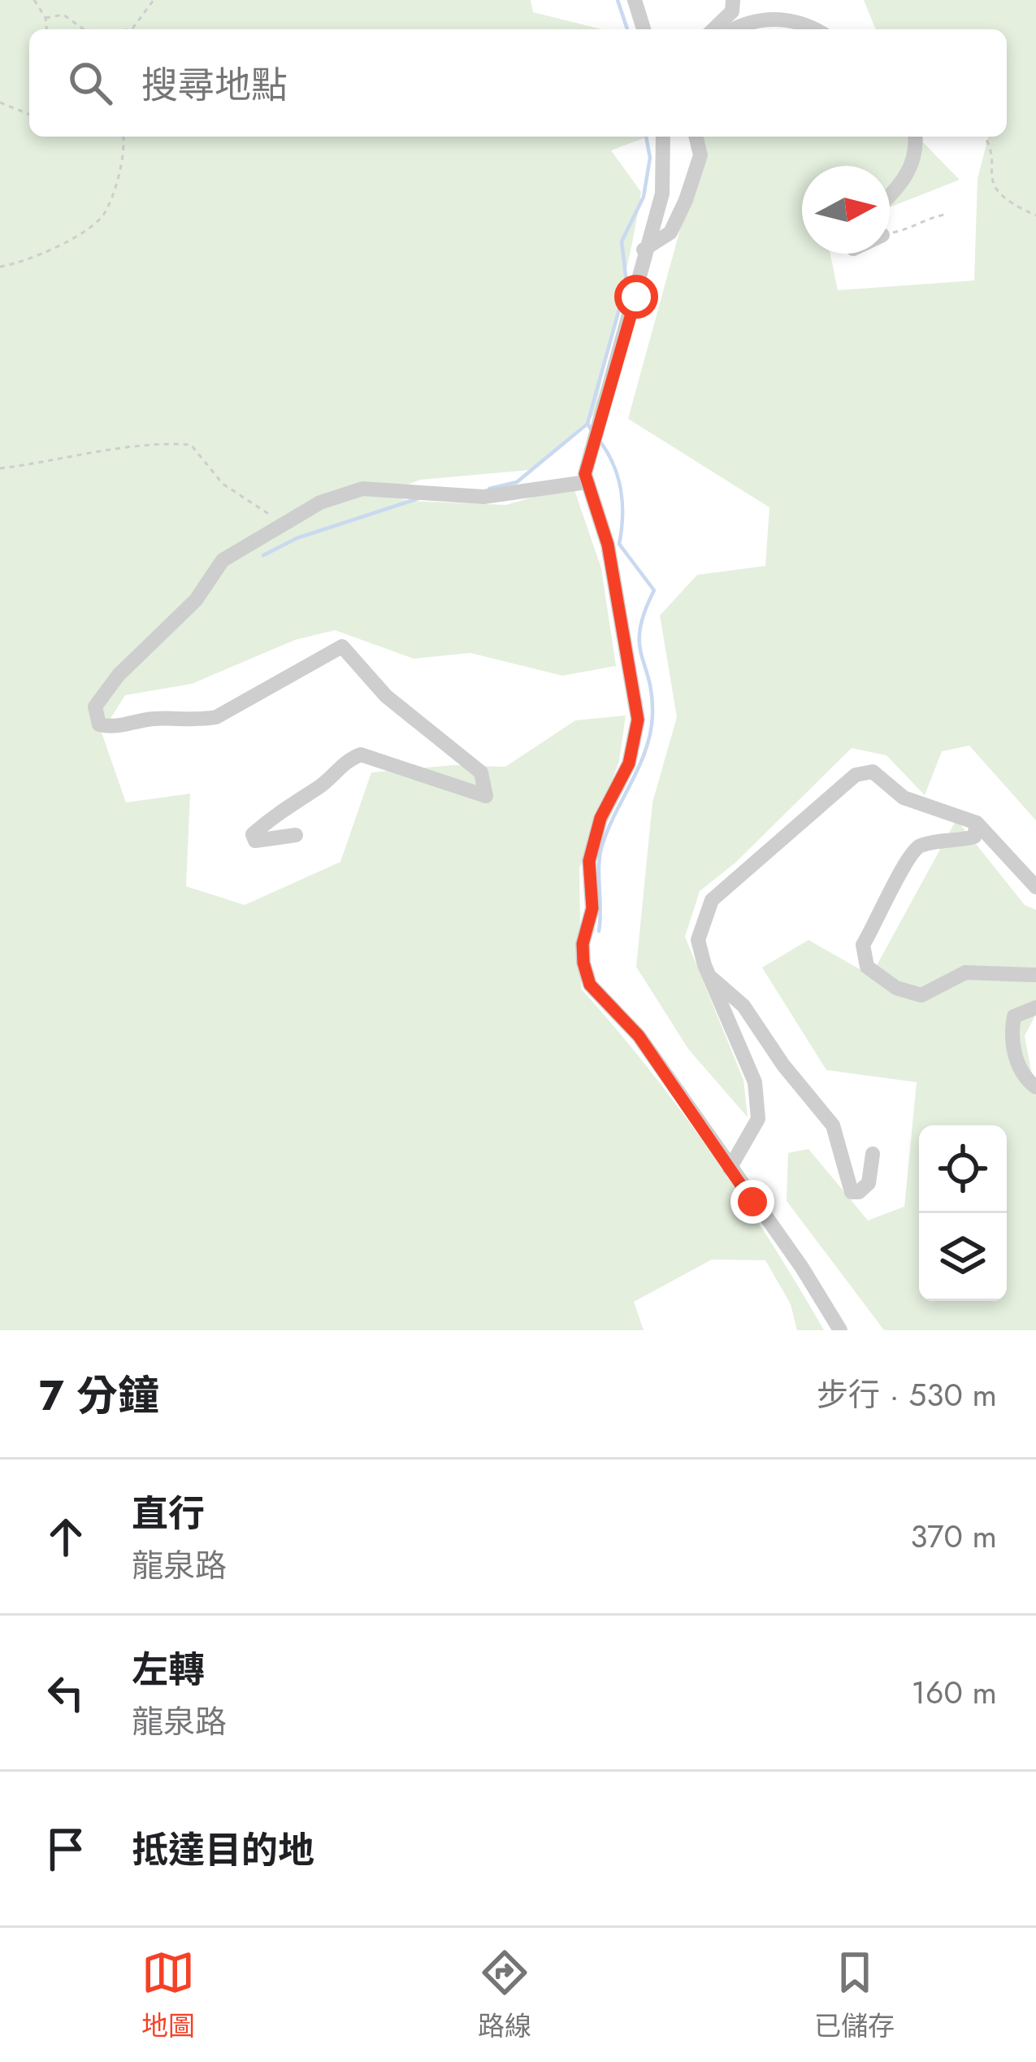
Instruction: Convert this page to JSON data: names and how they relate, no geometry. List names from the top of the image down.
{
  "north": "right",
  "page": {
    "search": "搜尋地點",
    "heading": ["7 分鐘", "步行 · 530 m"],
    "list": [
      ["直行", "龍泉路", "370 m"],
      ["左轉", "龍泉路", "160 m"],
      "抵達目的地"
    ],
    "nav": ["地圖", "路線", "已儲存"]
  }
}
